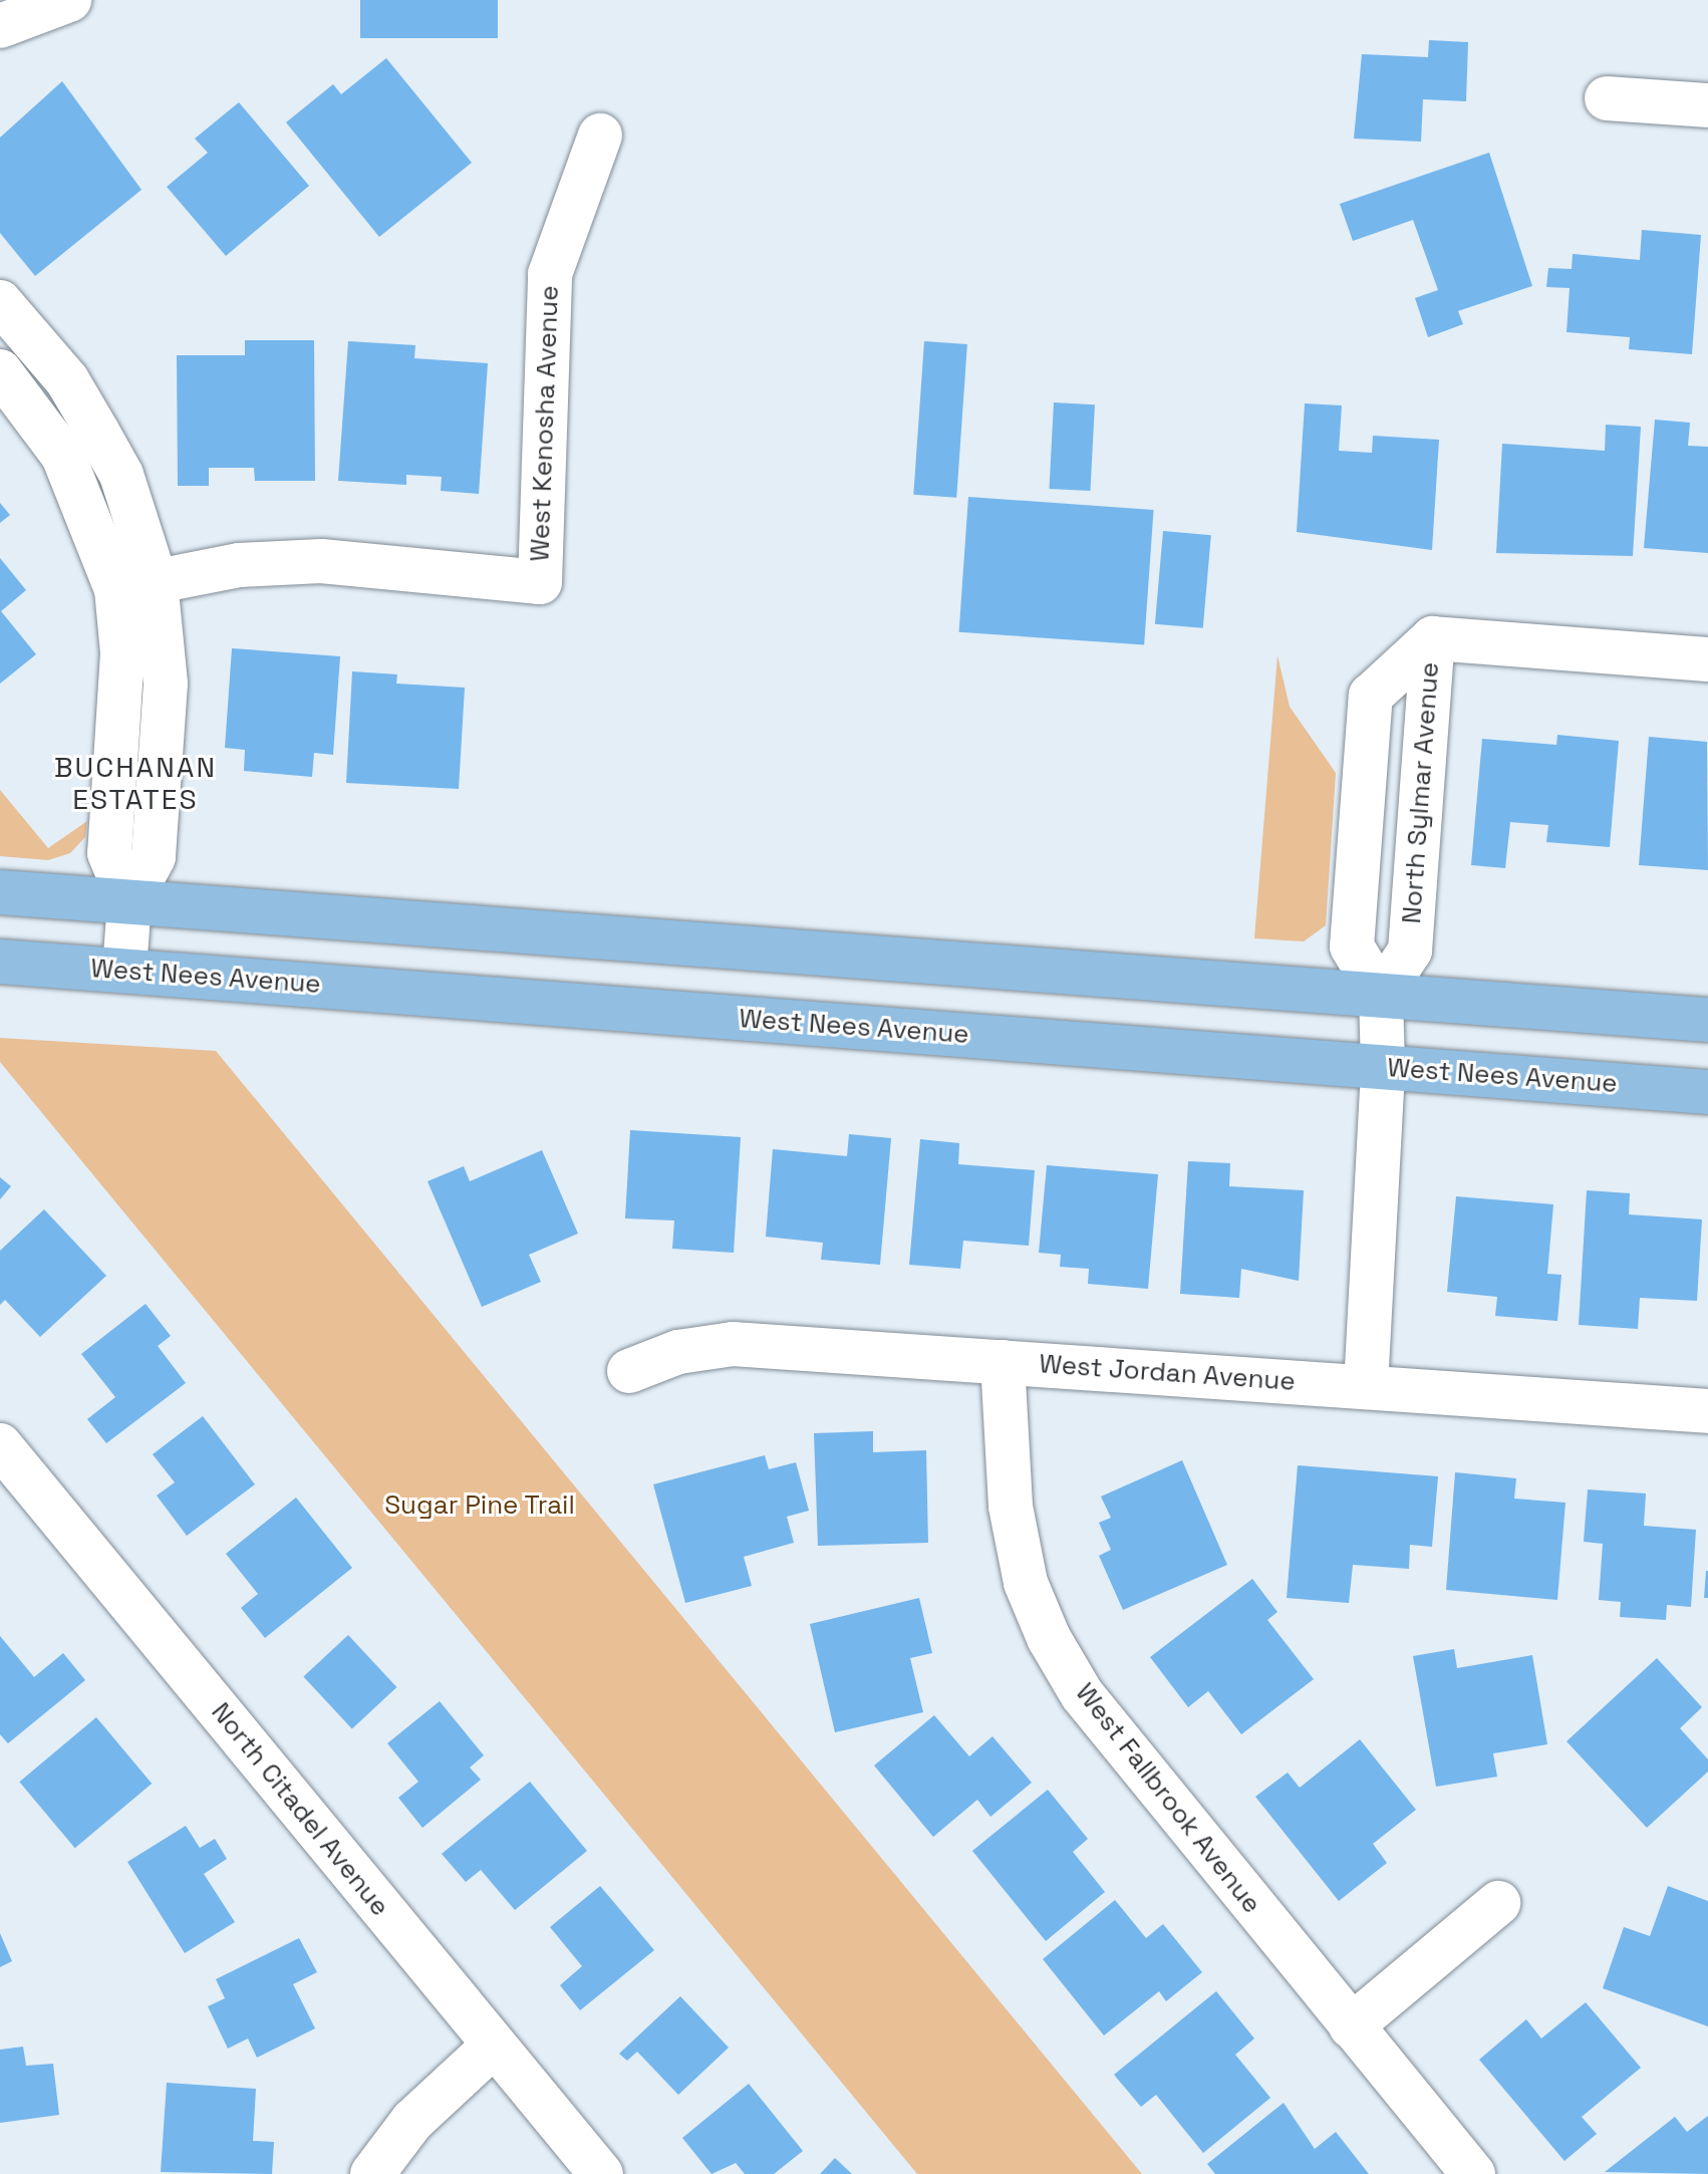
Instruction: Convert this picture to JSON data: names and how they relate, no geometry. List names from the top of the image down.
{
  "streets": {
    "main road": ["West Nees Avenue"],
    "street": [
      "West Kenosha Avenue",
      "North Sylmar Avenue",
      "West Jordan Avenue",
      "West Fallbrook Avenue",
      "North Citadel Avenue"
    ]
  },
  "crossings": [
    ["North Sylmar Avenue", "West Nees Avenue"],
    ["North Sylmar Avenue", "West Jordan Avenue"],
    ["West Jordan Avenue", "West Fallbrook Avenue"]
  ],
  "districts": ["BUCHANAN ESTATES"],
  "parks": ["Sugar Pine Trail"]
}
